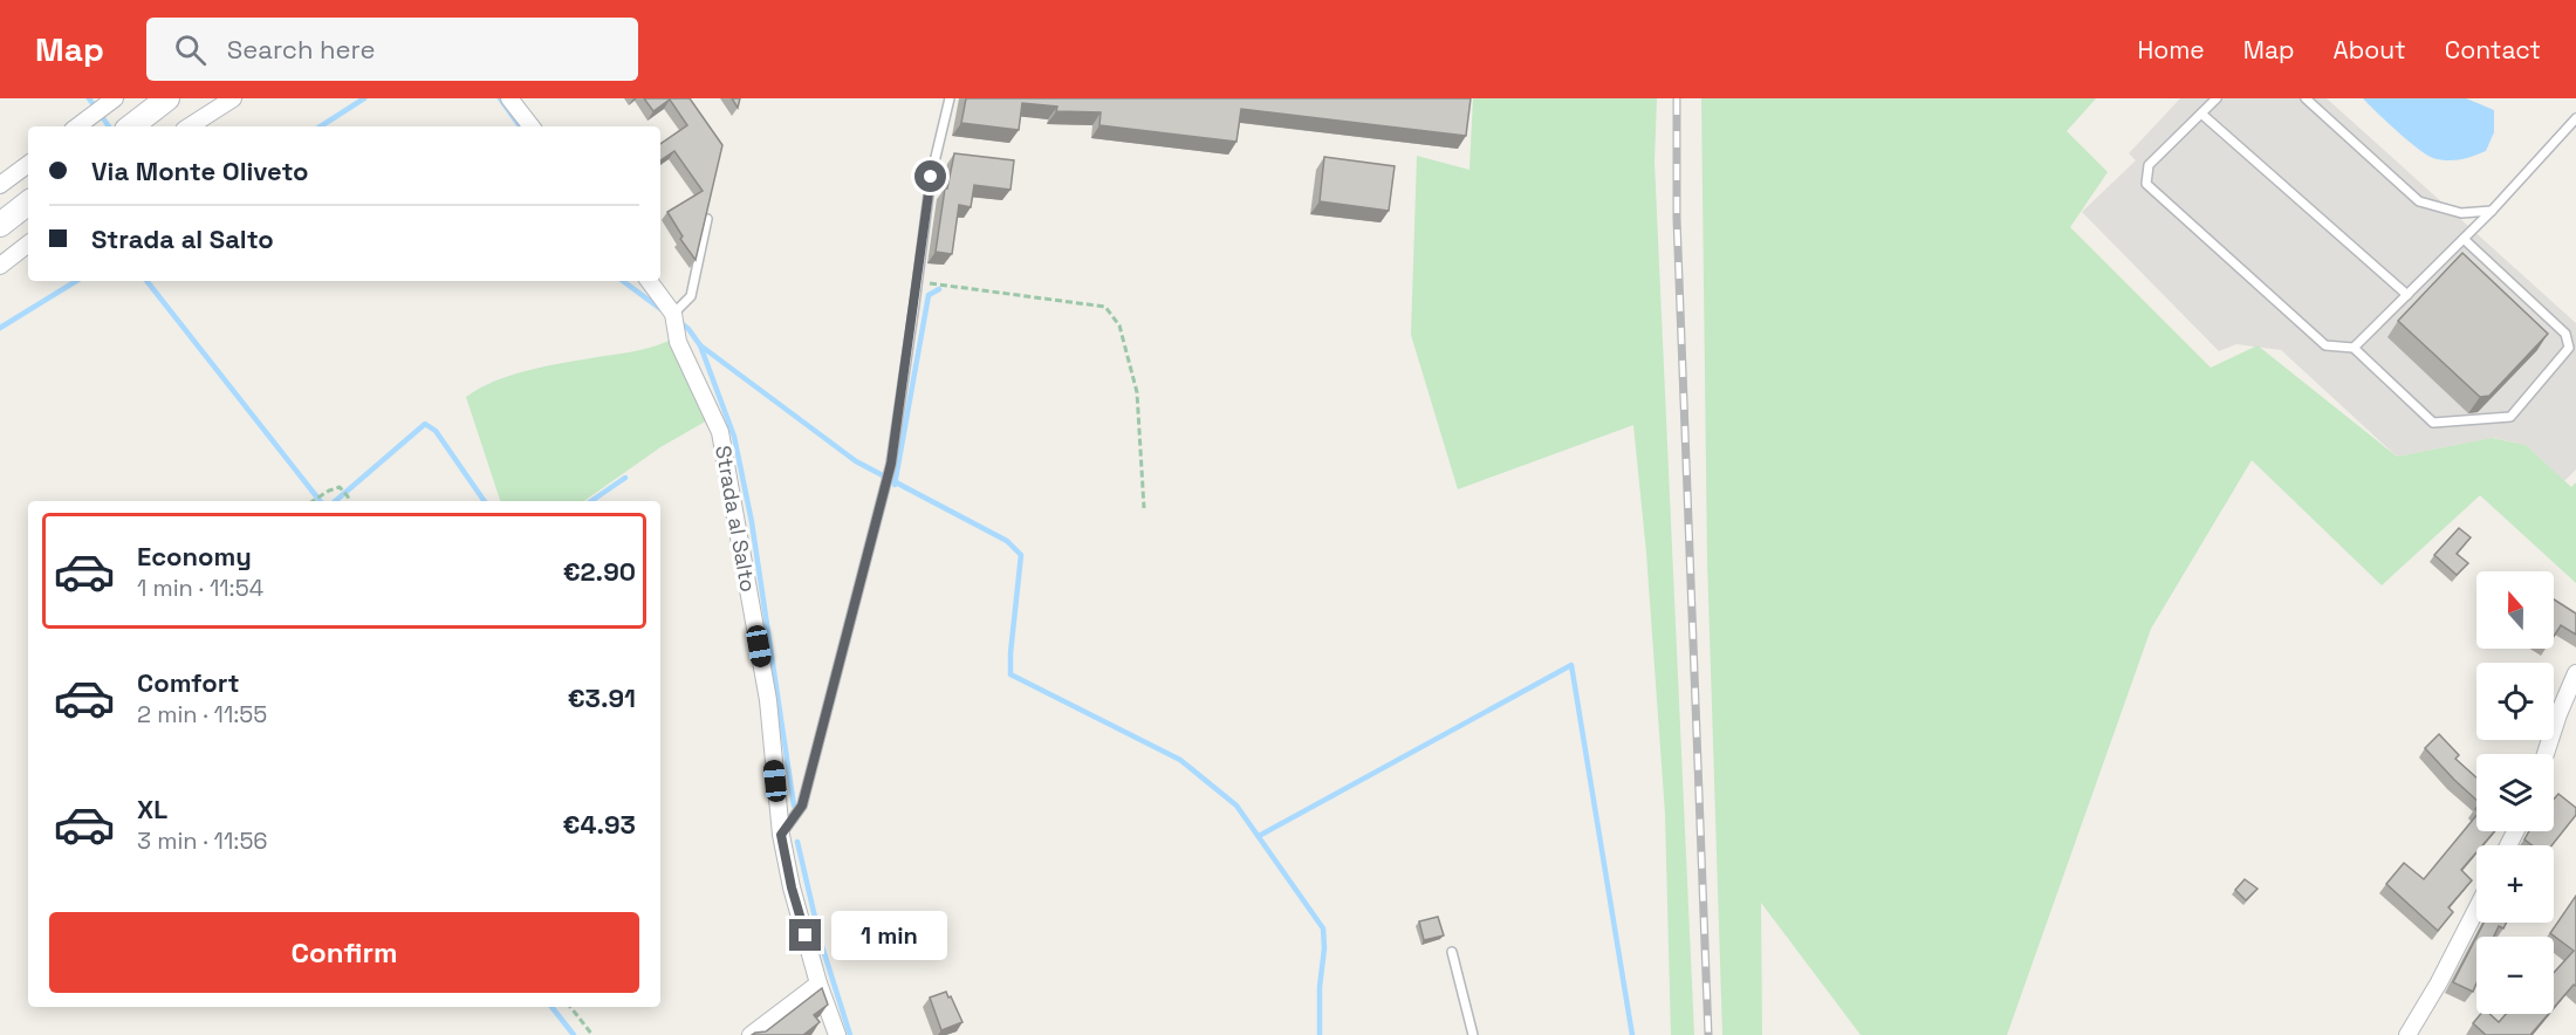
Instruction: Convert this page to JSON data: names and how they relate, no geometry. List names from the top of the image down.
{
  "streets": {
    "street": ["Strada al Salto"]
  },
  "north": "top",
  "page": {
    "header": "Map",
    "search": "Search here",
    "nav": [
      "Home",
      "Map",
      "About",
      "Contact"
    ],
    "banner": ["Via Monte Oliveto", "Strada al Salto"],
    "list": [
      {
        "name": "Economy",
        "note": "1 min · 11:54",
        "value": "€2.90"
      },
      {
        "name": "Comfort",
        "note": "2 min · 11:55",
        "value": "€3.91"
      },
      {
        "name": "XL",
        "note": "3 min · 11:56",
        "value": "€4.93"
      }
    ],
    "map_buttons": ["+", "−"],
    "buttons": "Confirm",
    "bubble": "1 min"
  }
}
